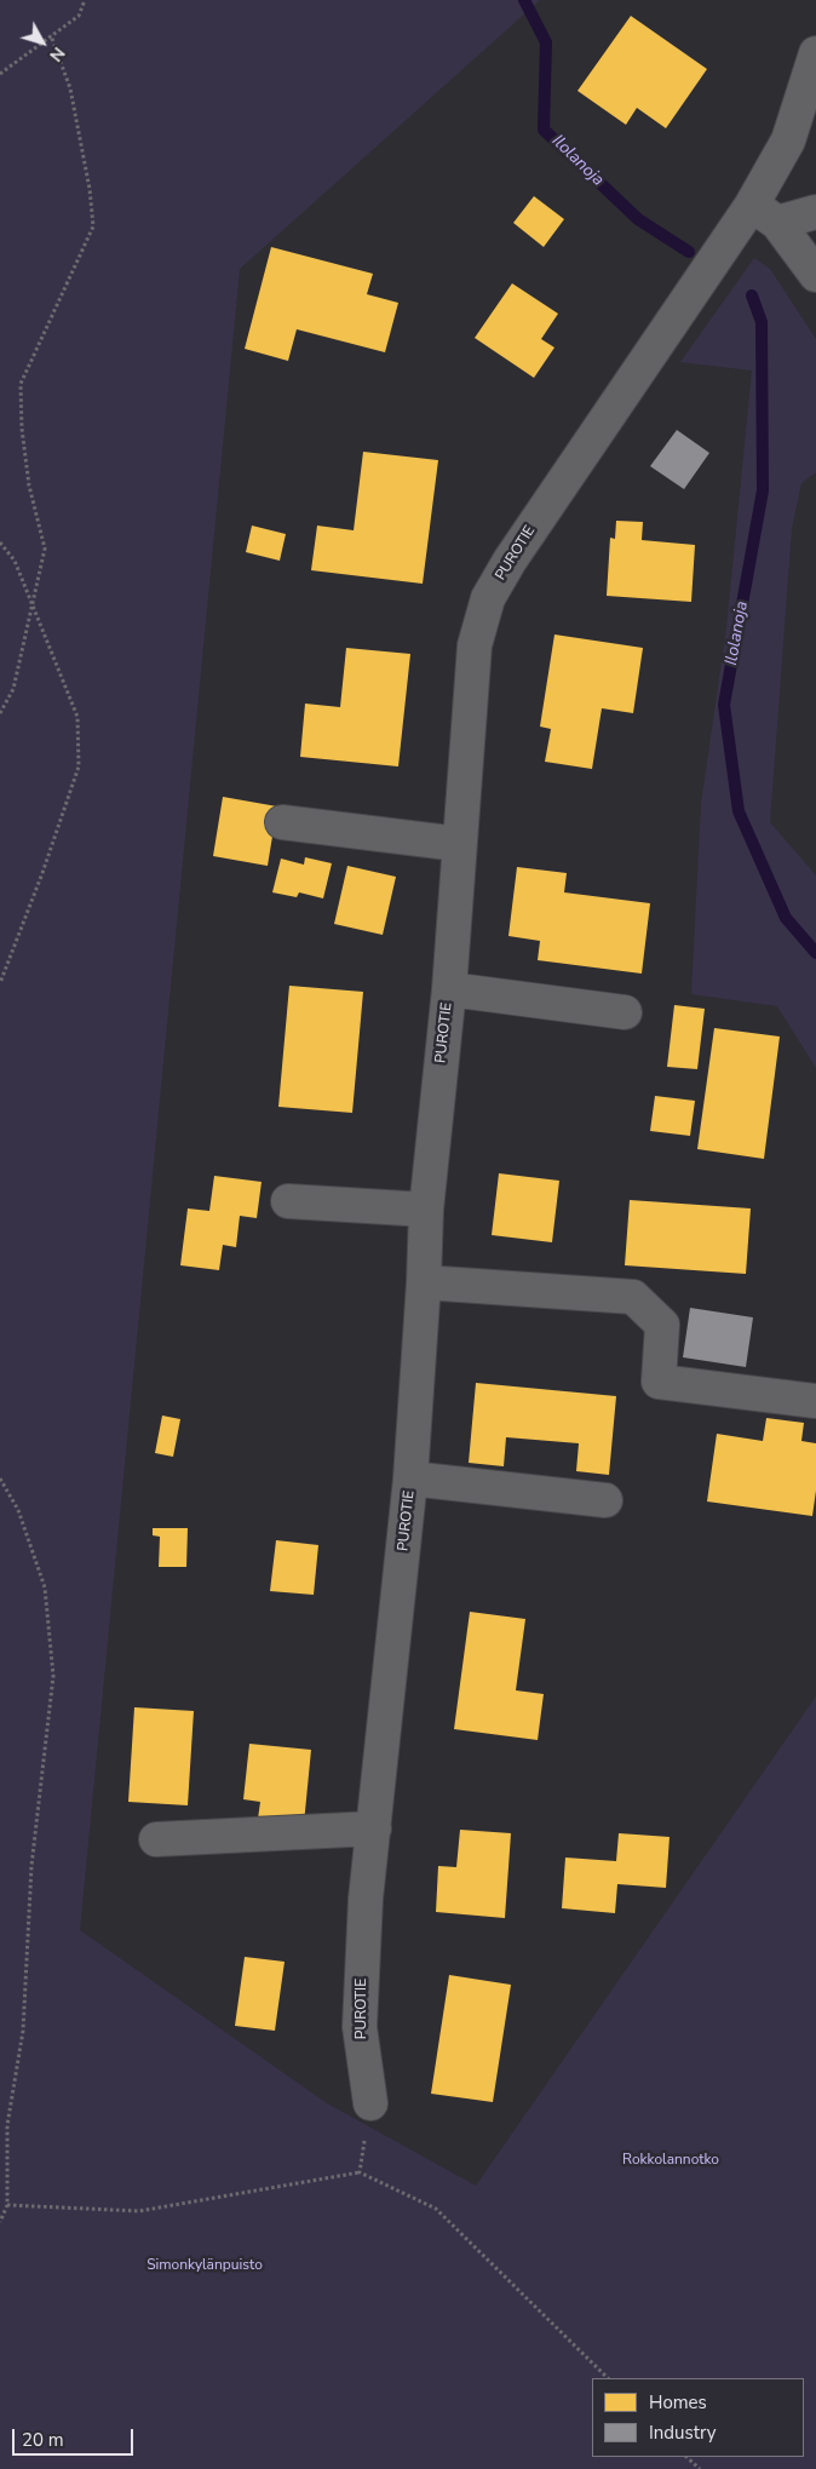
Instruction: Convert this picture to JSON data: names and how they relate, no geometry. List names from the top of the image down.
{
  "streets": {
    "street": ["PUROTIE"]
  },
  "water": ["Ilolanoja"],
  "parks": ["Rokkolannotko", "Simonkylänpuisto"],
  "legend": ["Homes", "Industry"],
  "scale_bar": "20 m",
  "north": "bottom right"
}
